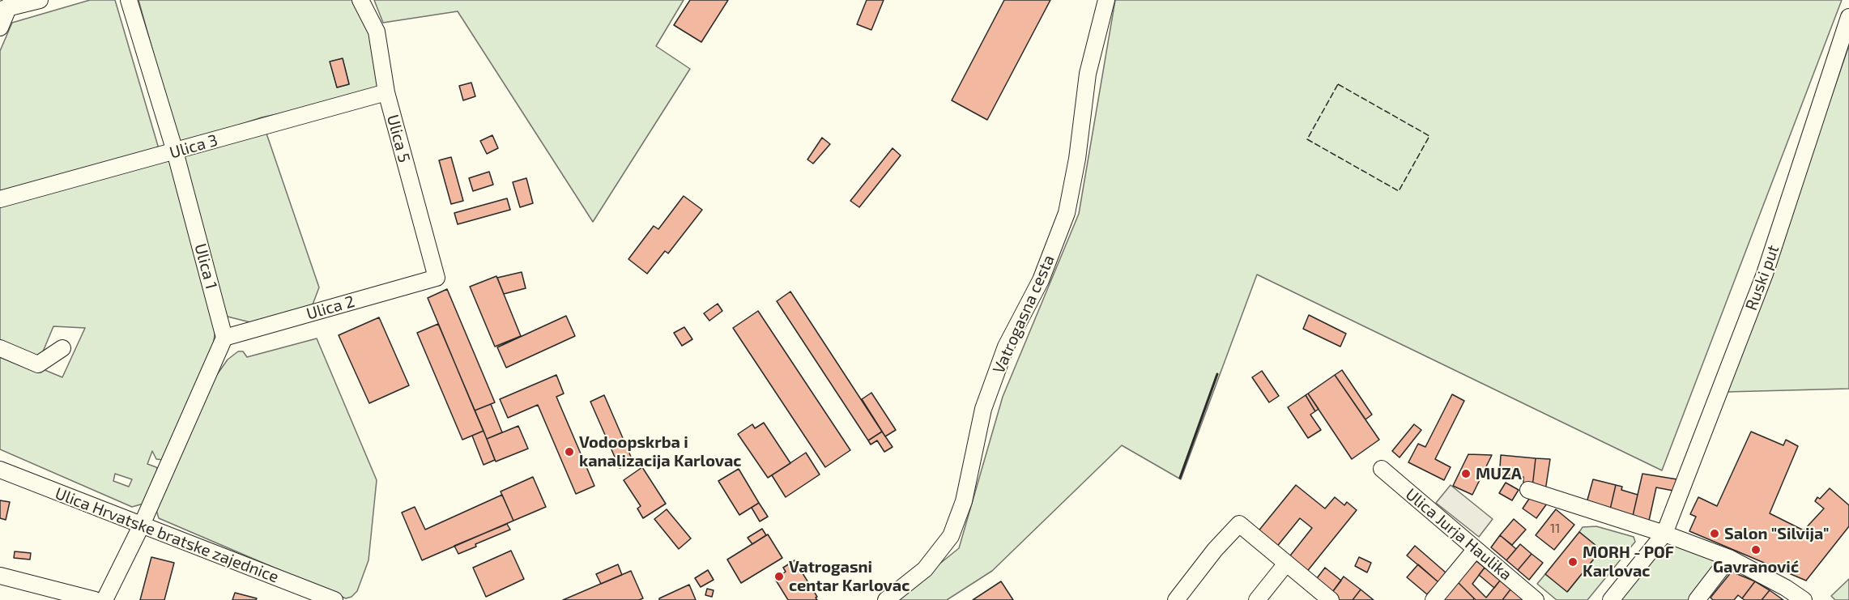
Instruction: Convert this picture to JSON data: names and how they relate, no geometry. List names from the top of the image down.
{
  "streets": {
    "street": [
      "Ulica 5",
      "Ulica 3",
      "Ulica 1",
      "Ruski put",
      "Ulica 2",
      "Vatrogasna cesta",
      "Ulica Jurja Haulika",
      "Ulica Hrvatske bratske zajednice"
    ]
  },
  "crossings": [
    ["Ulica 5", "Ulica 3"],
    ["Ulica 5", "Ulica 2"],
    ["Ulica 3", "Ulica 1"],
    ["Ulica 1", "Ulica 2"]
  ],
  "places": [
    "Vodoopskrba i kanalizacija Karlovac",
    "MUZA",
    "Salon \"Silvija\"",
    "Gavranović",
    "MORH - POF Karlovac",
    "Vatrogasni centar Karlovac"
  ],
  "house_numbers": ["11"]
}
